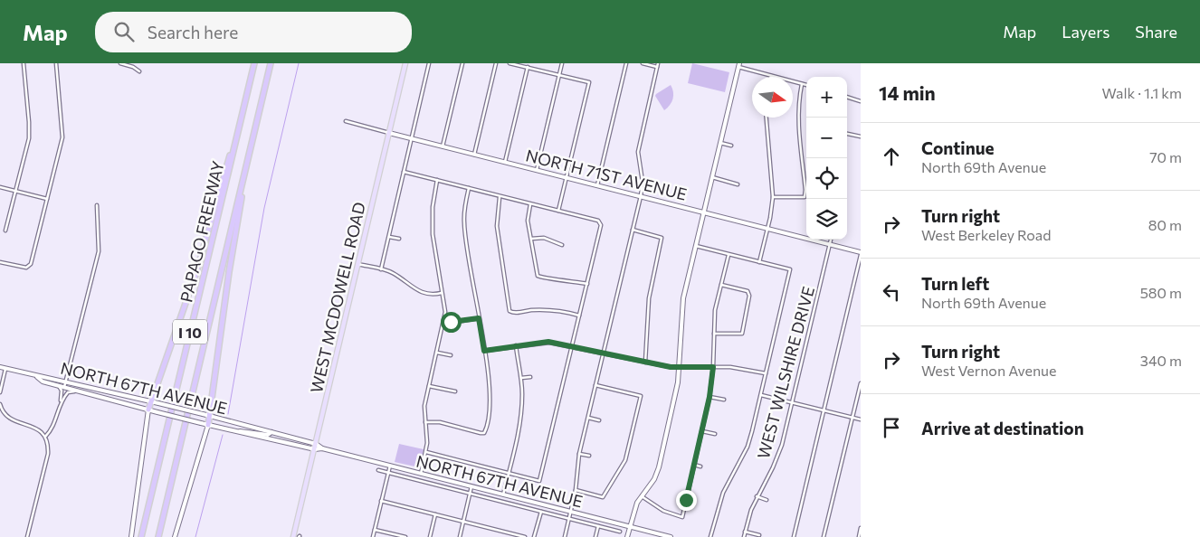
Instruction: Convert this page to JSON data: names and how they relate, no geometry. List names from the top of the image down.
{
  "streets": {
    "highway": ["PAPAGO FREEWAY", "I 10"],
    "main road": ["NORTH 71ST AVENUE", "WEST MCDOWELL ROAD", "NORTH 67TH AVENUE"],
    "street": ["WEST WILSHIRE DRIVE"]
  },
  "crossings": [
    ["NORTH 71ST AVENUE", "WEST MCDOWELL ROAD"],
    ["NORTH 71ST AVENUE", "WEST WILSHIRE DRIVE"],
    ["WEST MCDOWELL ROAD", "NORTH 67TH AVENUE"]
  ],
  "north": "right",
  "page": {
    "header": "Map",
    "search": "Search here",
    "nav": ["Map", "Layers", "Share"],
    "heading": ["14 min", "Walk · 1.1 km"],
    "map_buttons": ["+", "−"],
    "list": [
      ["Continue", "North 69th Avenue", "70 m"],
      ["Turn right", "West Berkeley Road", "80 m"],
      ["Turn left", "North 69th Avenue", "580 m"],
      ["Turn right", "West Vernon Avenue", "340 m"],
      "Arrive at destination"
    ]
  }
}
